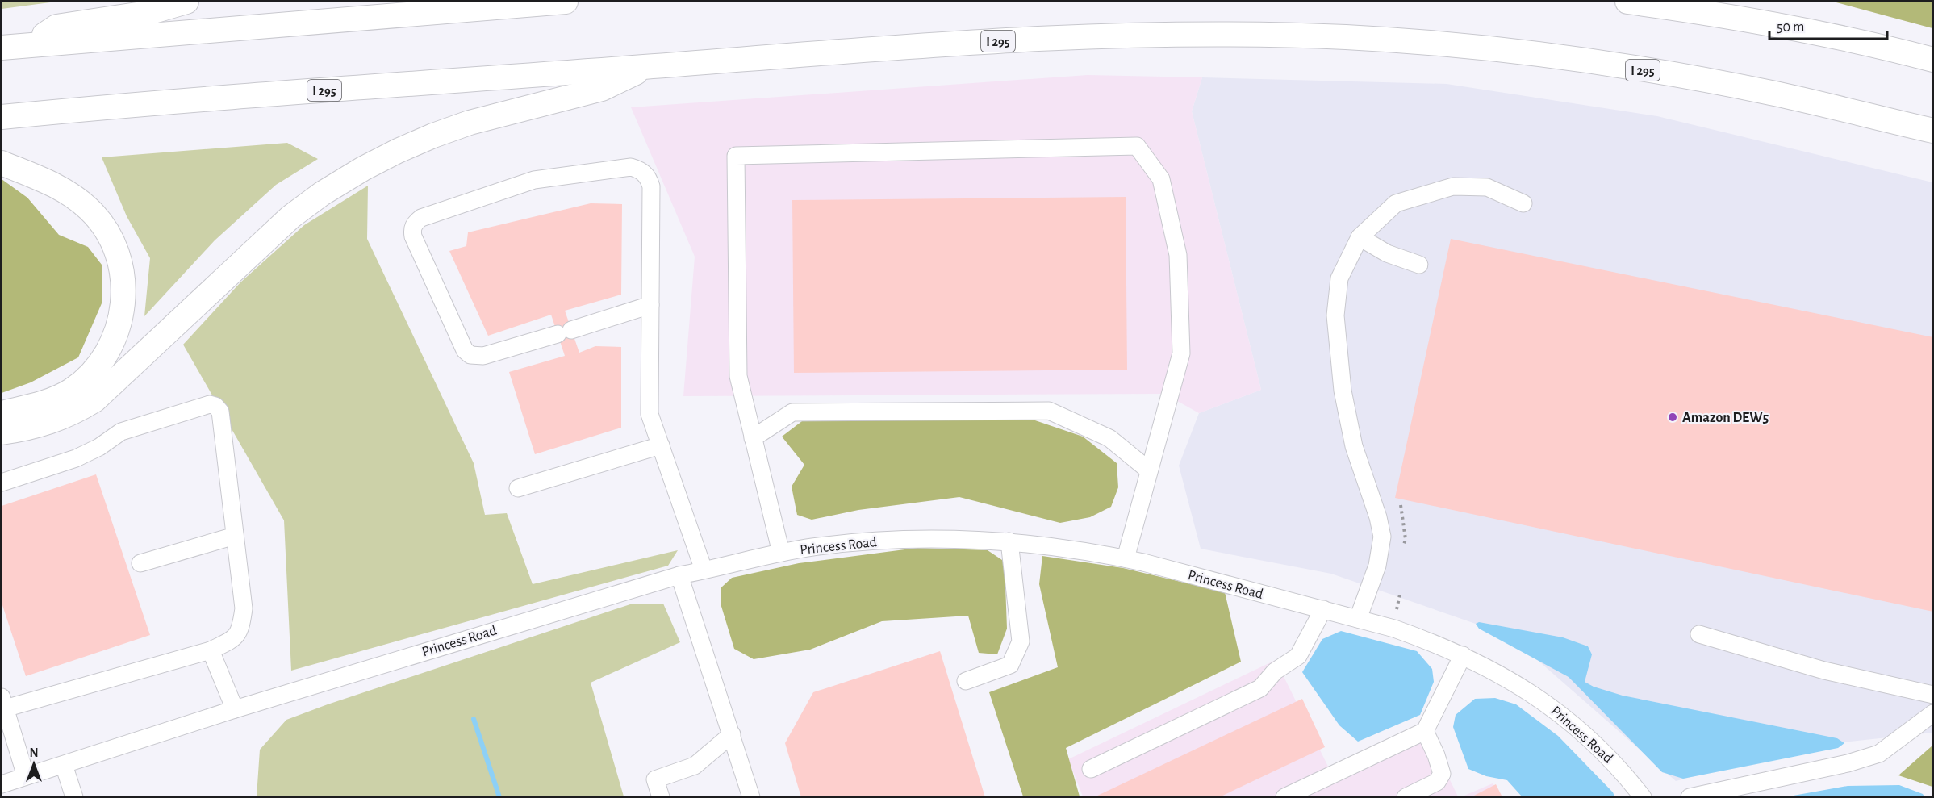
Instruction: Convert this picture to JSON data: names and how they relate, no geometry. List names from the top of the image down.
{
  "streets": {
    "highway": ["I 295"],
    "street": ["Princess Road"]
  },
  "places": ["Amazon DEW5"],
  "scale_bar": "50 m",
  "north": "top"
}
